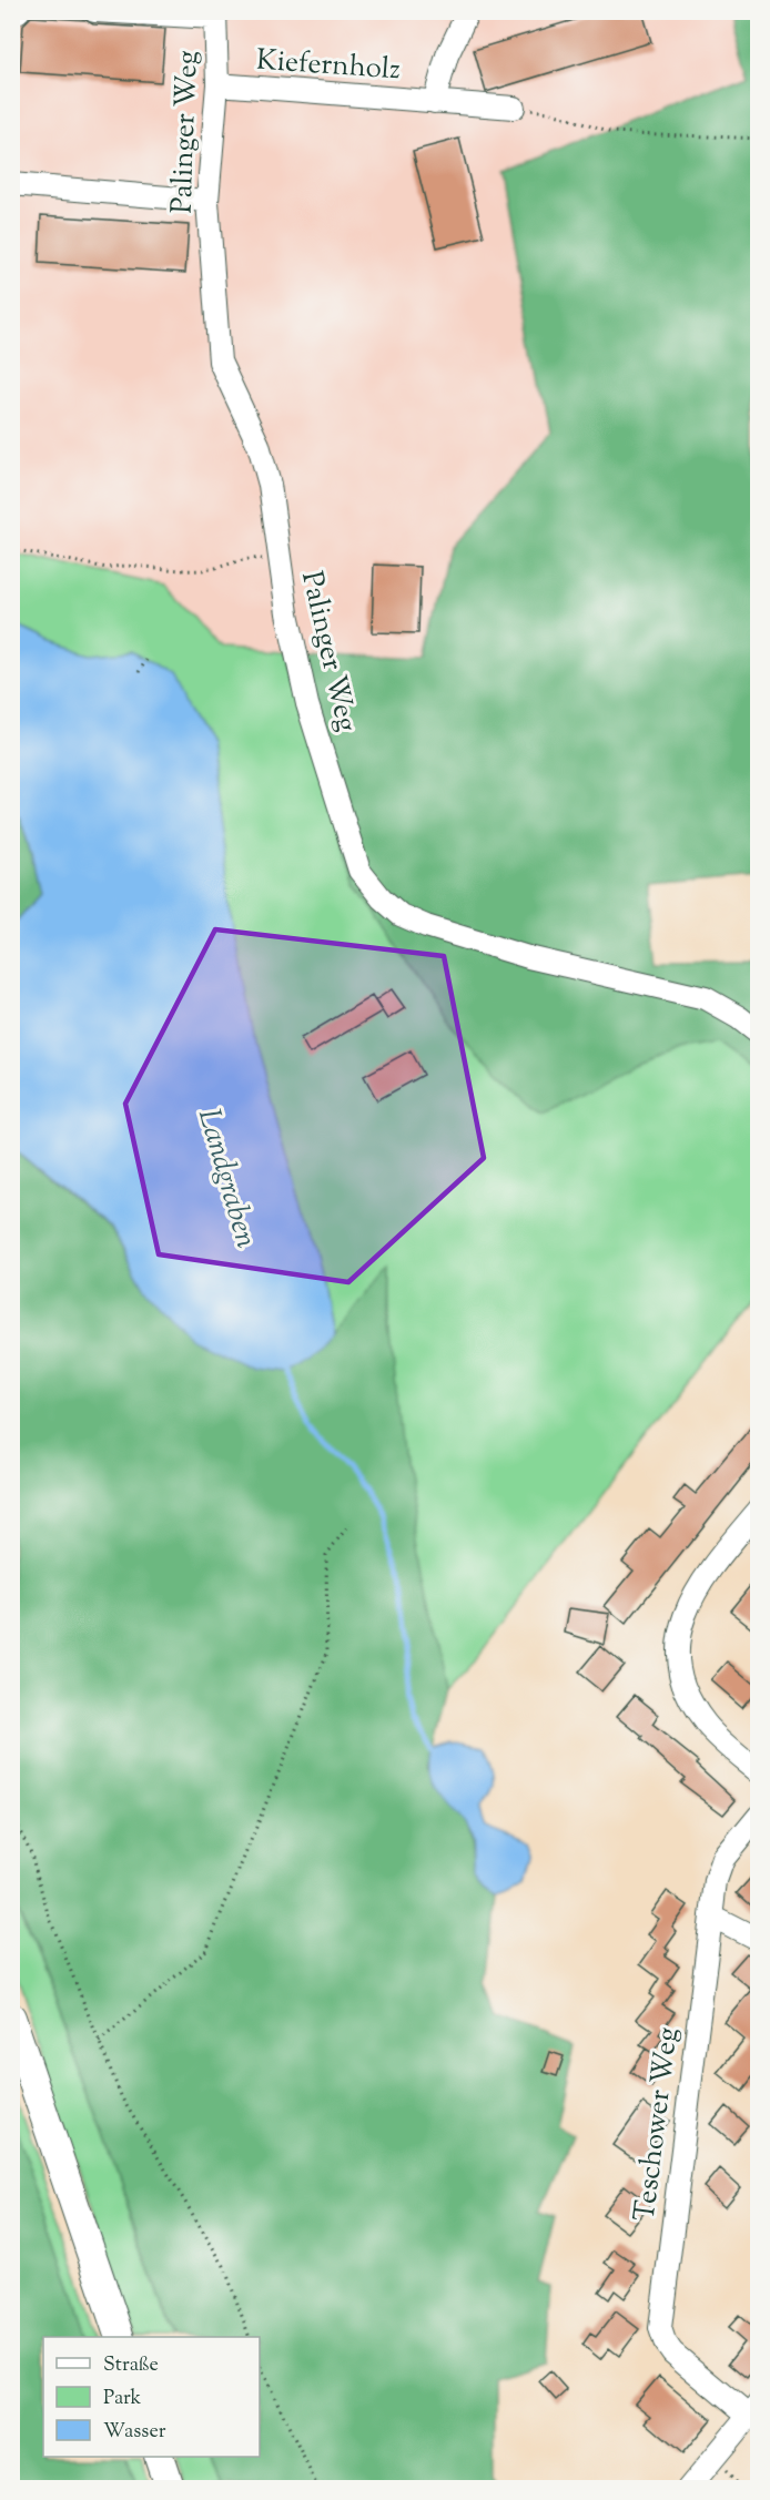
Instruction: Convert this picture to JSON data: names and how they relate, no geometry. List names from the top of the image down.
{
  "streets": {
    "street": ["Kiefernholz", "Palinger Weg", "Teschower Weg"]
  },
  "crossings": [
    ["Kiefernholz", "Palinger Weg"]
  ],
  "water": ["Landgraben"],
  "legend": ["Straße", "Park", "Wasser"]
}
